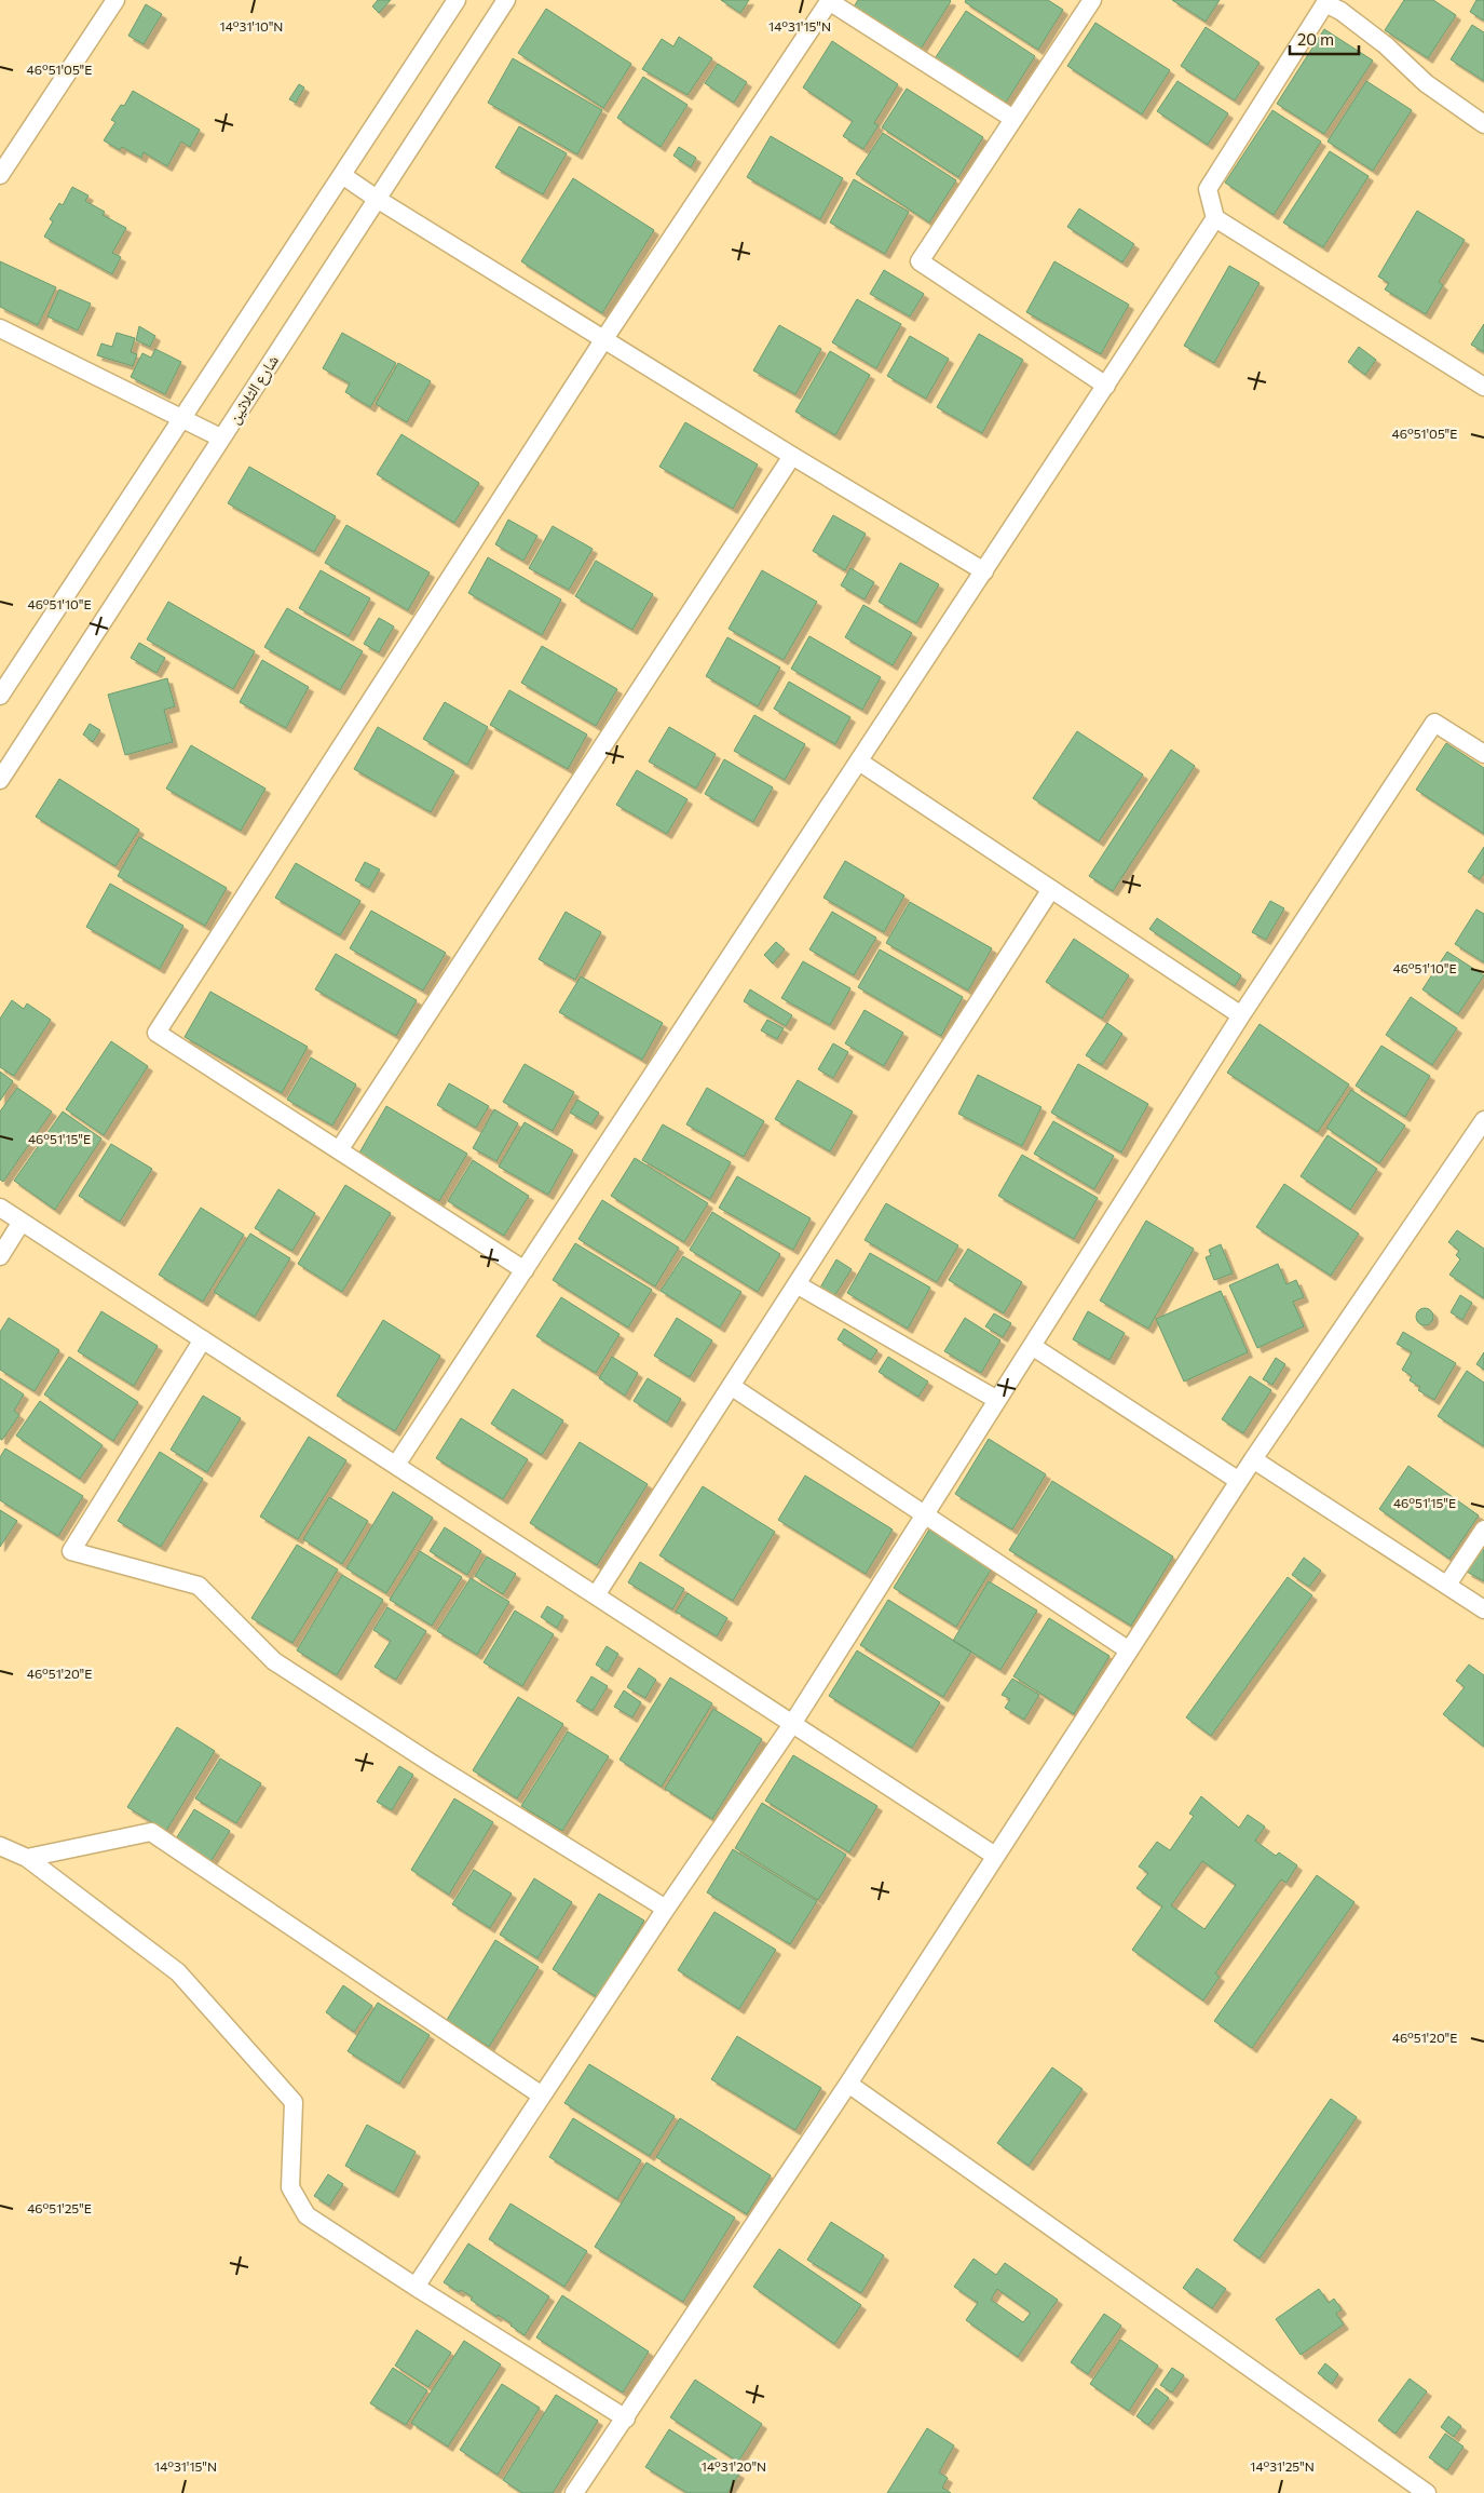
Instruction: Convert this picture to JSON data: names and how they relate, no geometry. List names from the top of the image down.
{
  "streets": {
    "street": ["شارع الثلاثين"]
  },
  "scale_bar": "20 m",
  "coordinates": [
    "14°31'10\"N",
    "14°31'15\"N",
    "46°51'05\"E",
    "46°51'10\"E",
    "46°51'15\"E",
    "46°51'20\"E",
    "46°51'25\"E",
    "14°31'20\"N",
    "14°31'25\"N"
  ]
}
